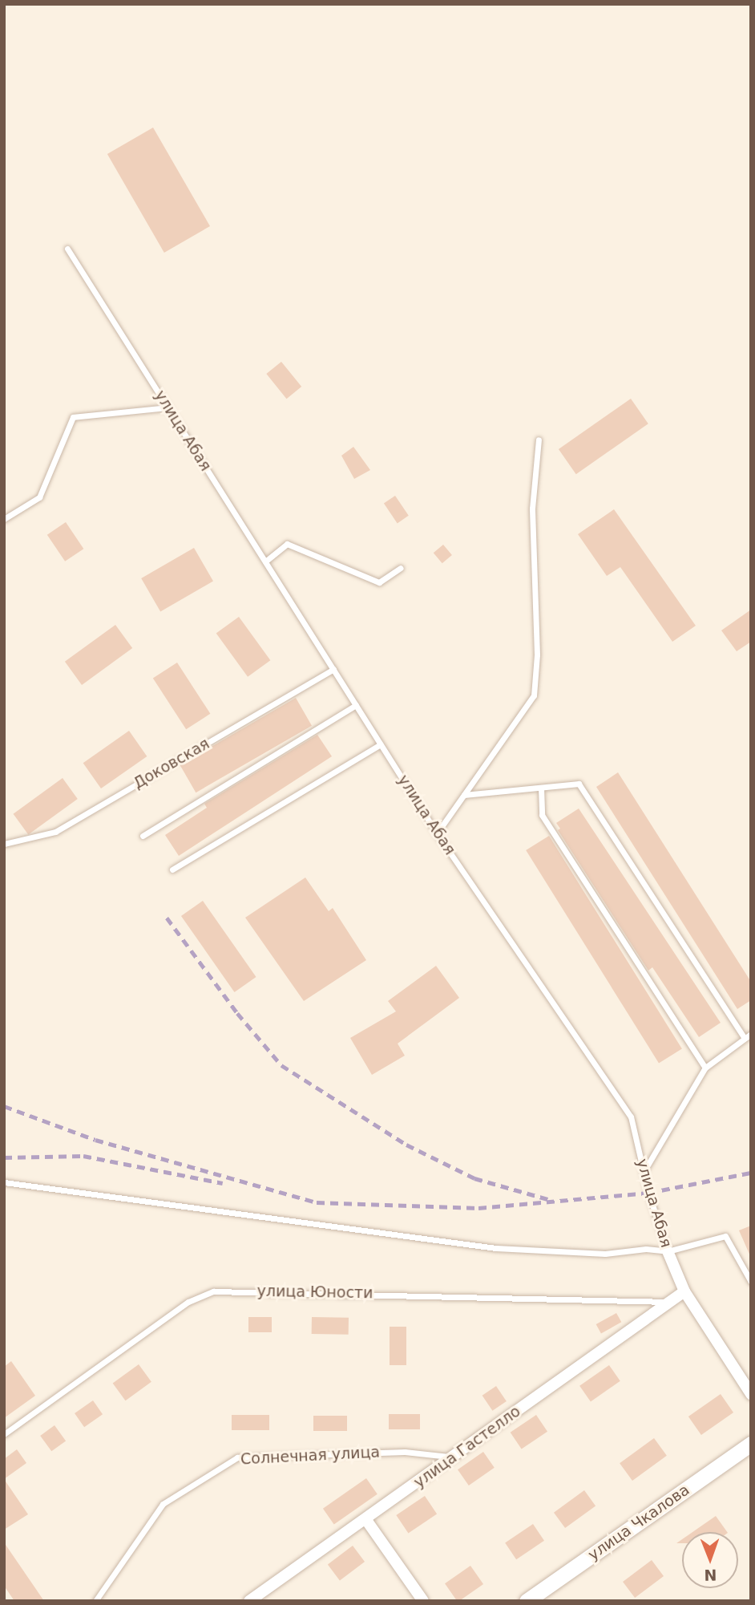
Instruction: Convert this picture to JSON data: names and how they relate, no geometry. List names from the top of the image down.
{
  "streets": {
    "main road": ["улица Чкалова"],
    "street": ["улица Абая", "улица Гастелло"],
    "lane": ["Доковская", "улица Юности", "Солнечная улица"]
  },
  "crossings": [
    ["улица Абая", "Доковская"],
    ["улица Абая", "улица Гастелло"],
    ["улица Юности", "улица Гастелло"],
    ["улица Гастелло", "Солнечная улица"]
  ],
  "north": "bottom"
}
